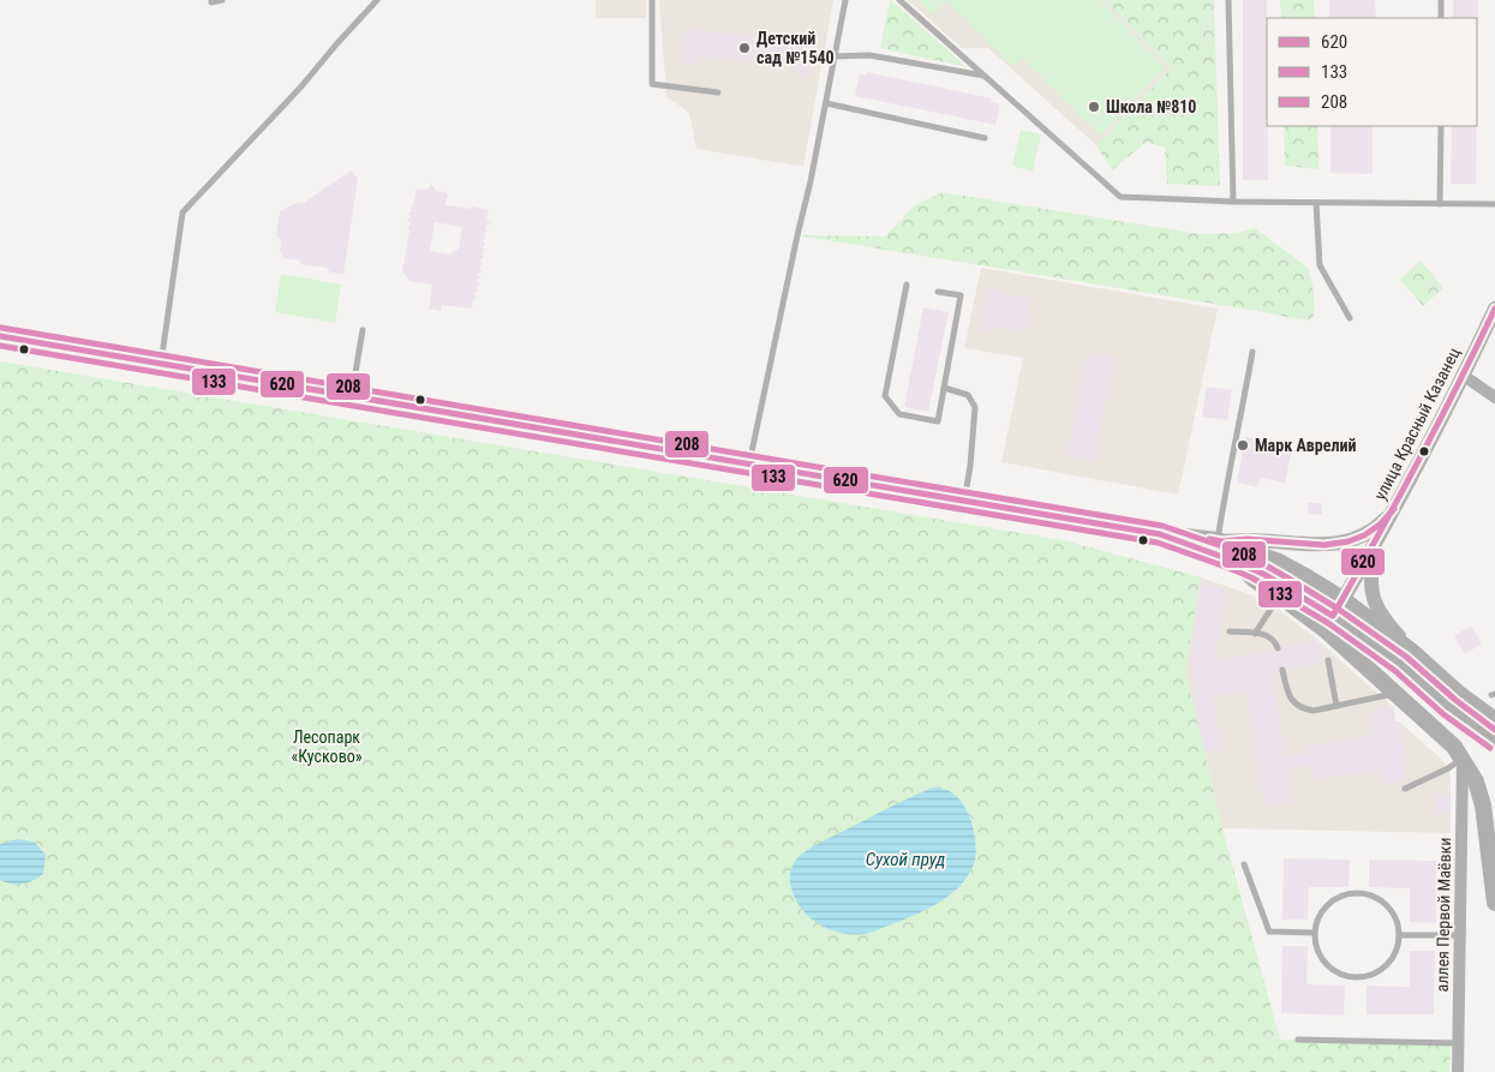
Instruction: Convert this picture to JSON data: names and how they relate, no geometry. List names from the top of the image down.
{
  "streets": {
    "street": ["улица Красный Казанец", "аллея Первой Маёвки"]
  },
  "water": ["Сухой пруд"],
  "parks": ["Лесопарк «Кусково»"],
  "places": ["Детский сад №1540", "Школа №810", "Марк Аврелий"],
  "lines": ["transit line 620", "transit line 208", "transit line 133"],
  "legend": ["620", "133", "208"]
}
